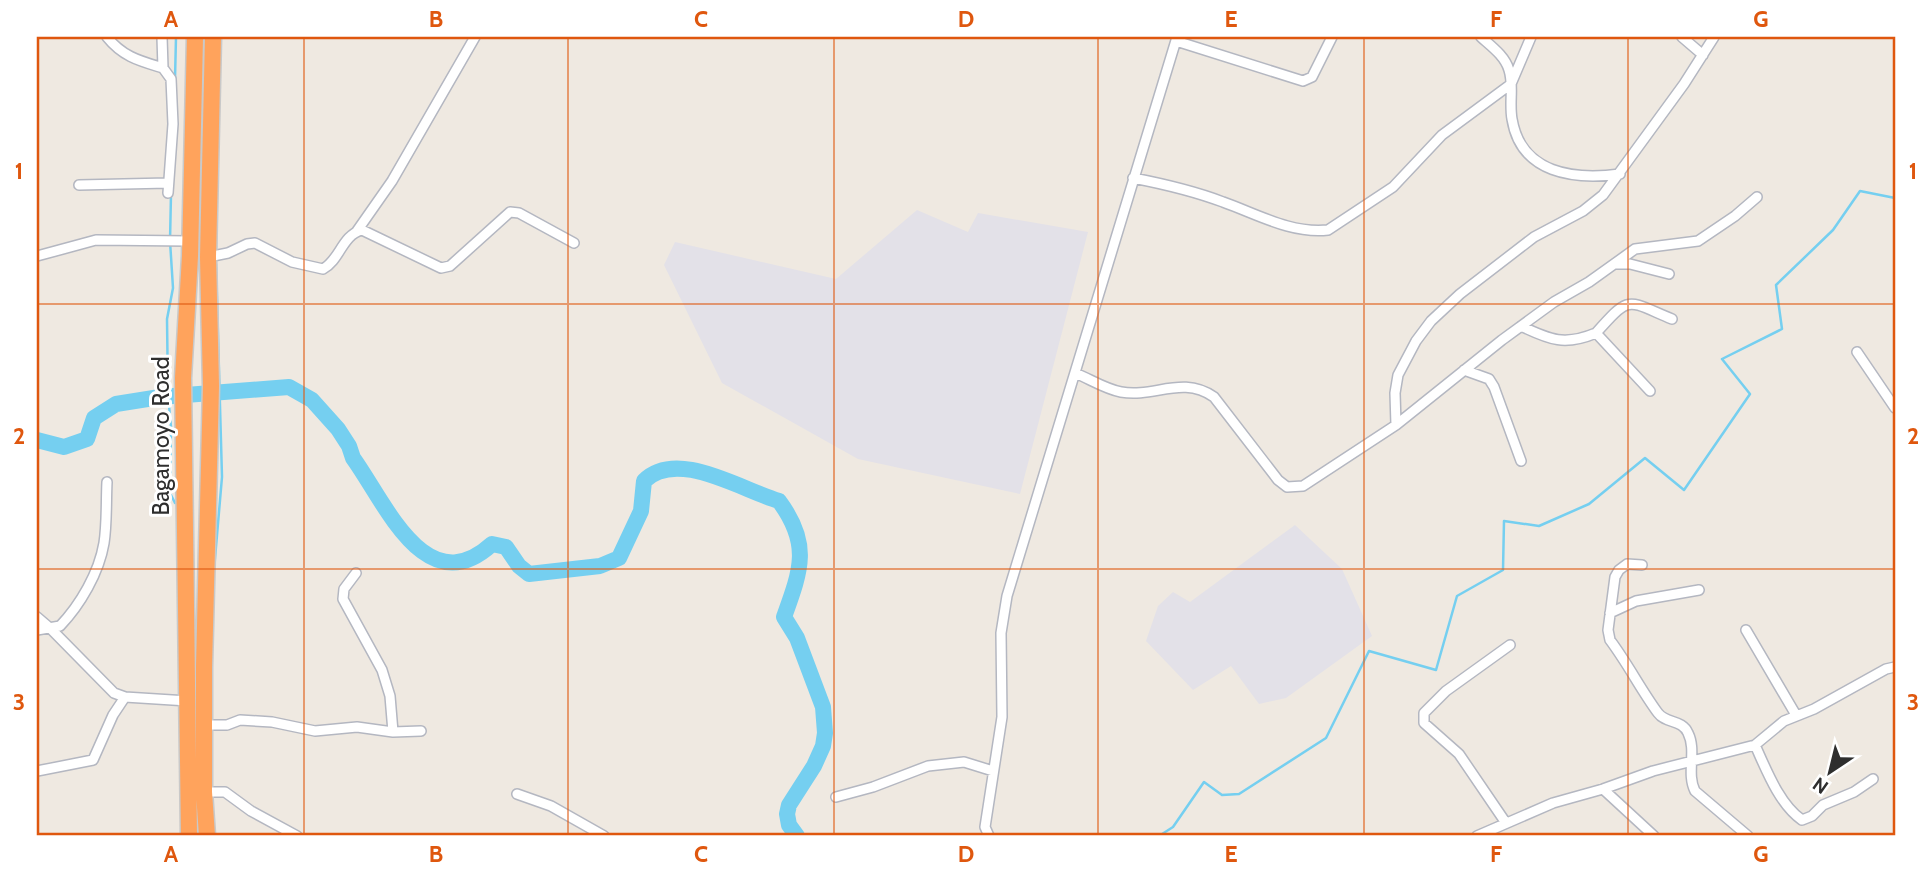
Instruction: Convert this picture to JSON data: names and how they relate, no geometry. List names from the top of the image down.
{
  "streets": {
    "highway": ["Bagamoyo Road"]
  },
  "north": "bottom left",
  "grid": {
    "columns": [
      "A",
      "B",
      "C",
      "D",
      "E",
      "F",
      "G"
    ],
    "rows": ["1", "2", "3"]
  }
}
